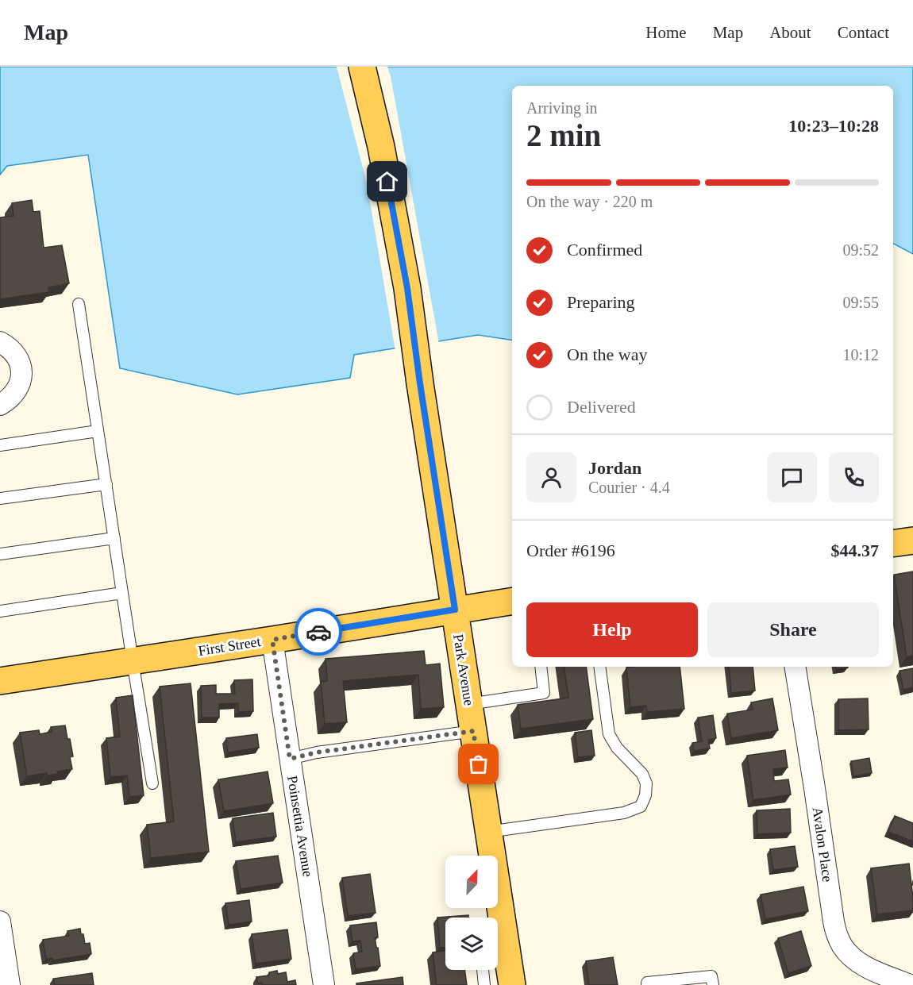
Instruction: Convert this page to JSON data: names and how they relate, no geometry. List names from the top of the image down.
{
  "streets": {
    "main road": ["First Street", "Park Avenue"],
    "street": ["Poinsettia Avenue", "Avalon Place"]
  },
  "crossings": [
    ["First Street", "Park Avenue"],
    ["First Street", "Poinsettia Avenue"]
  ],
  "north": "top right",
  "page": {
    "header": "Map",
    "nav": [
      "Home",
      "Map",
      "About",
      "Contact"
    ],
    "heading": ["2 min", "Arriving in", "10:23–10:28"],
    "panel": [
      "Jordan",
      "Courier · 4.4",
      "Order #6196",
      "$44.37"
    ],
    "bar": "On the way · 220 m",
    "list": [
      ["Confirmed", "09:52"],
      ["Preparing", "09:55"],
      ["On the way", "10:12"],
      "Delivered"
    ],
    "buttons": ["Help", "Share"]
  }
}
